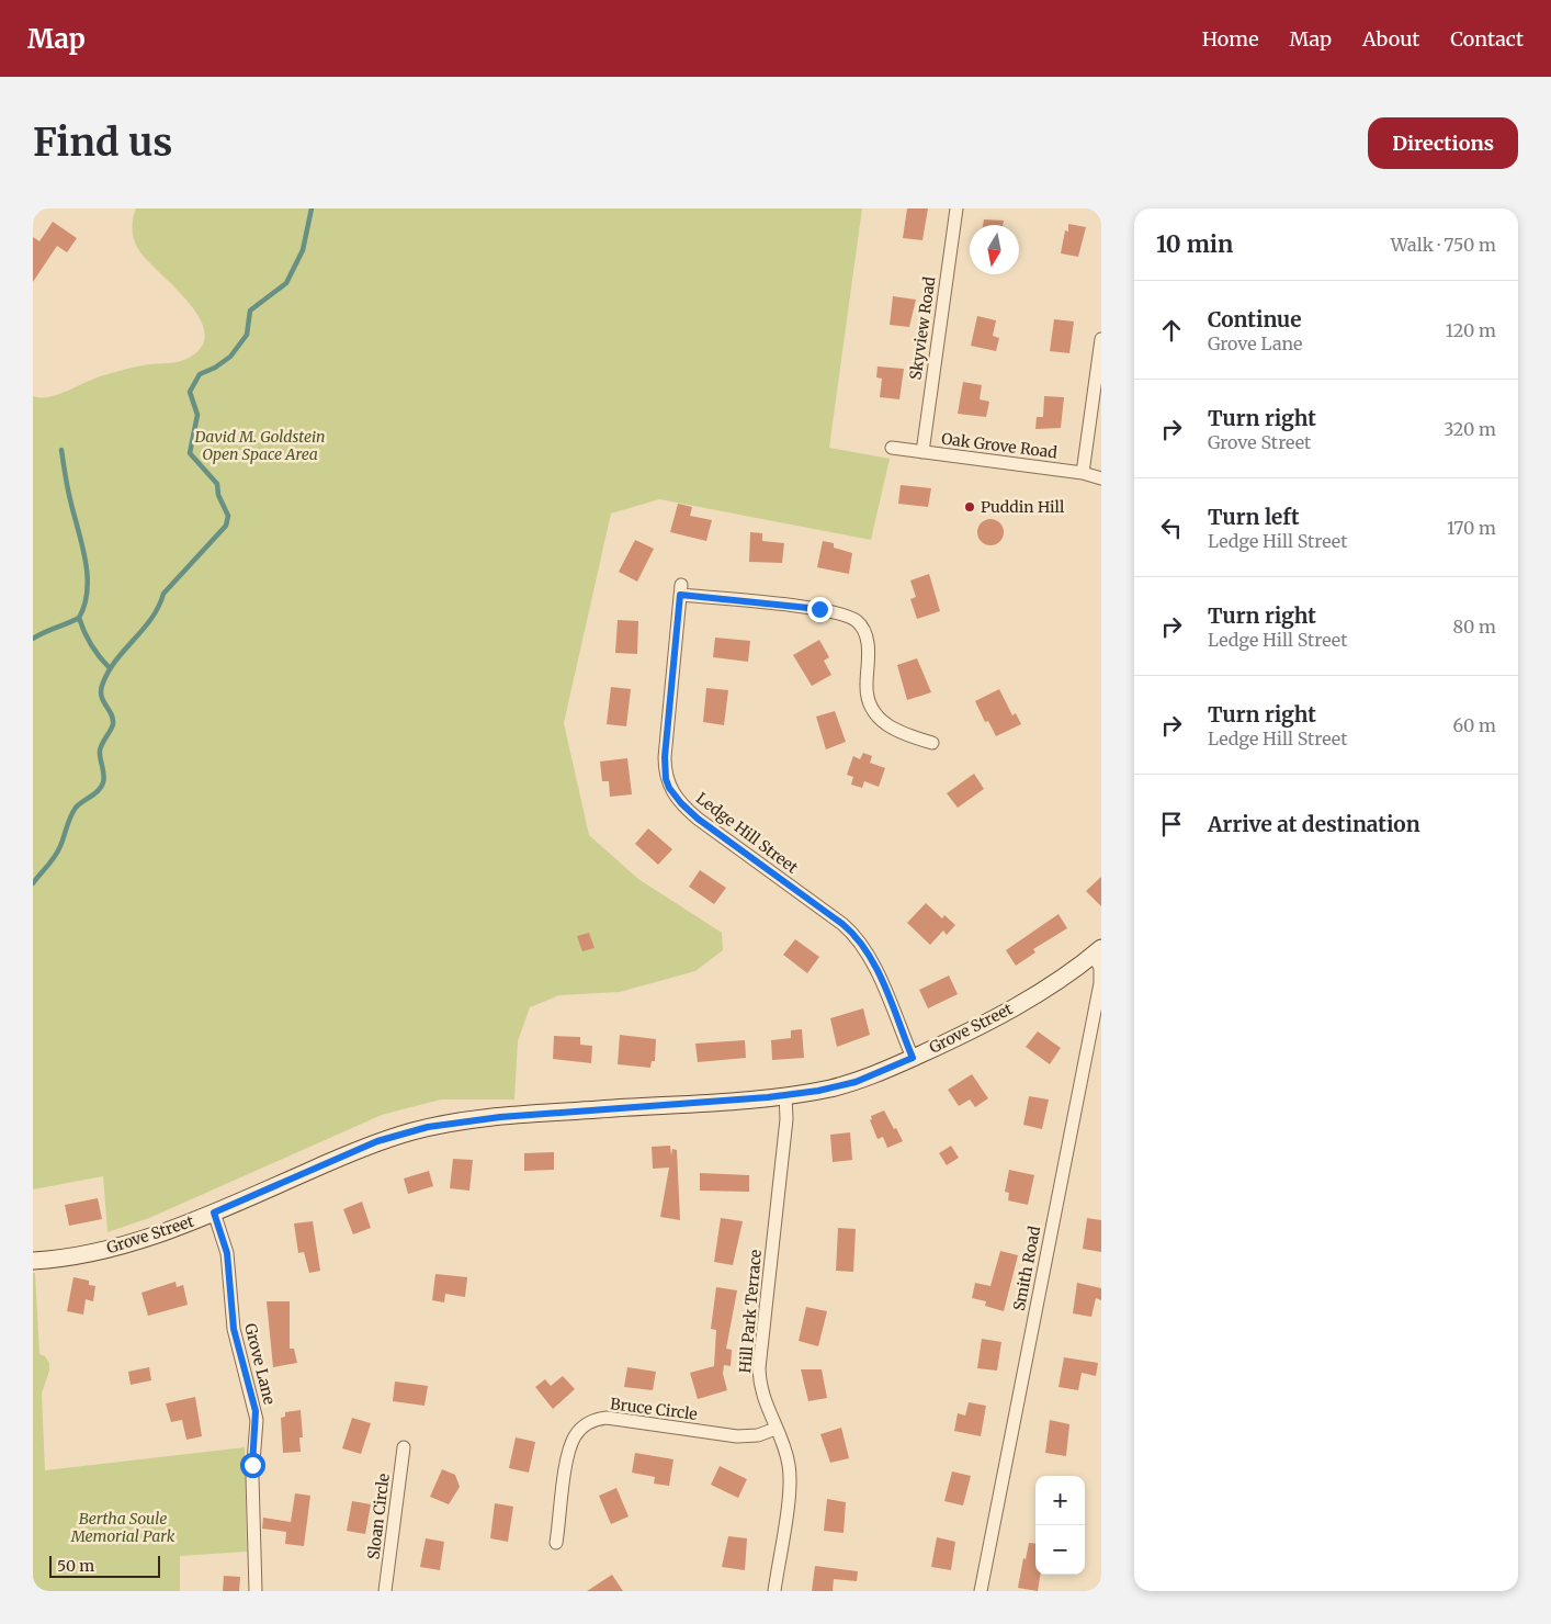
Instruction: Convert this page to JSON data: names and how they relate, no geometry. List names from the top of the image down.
{
  "streets": {
    "street": [
      "Skyview Road",
      "Oak Grove Road",
      "Ledge Hill Street",
      "Grove Street",
      "Smith Road",
      "Hill Park Terrace",
      "Grove Lane",
      "Bruce Circle",
      "Sloan Circle"
    ]
  },
  "crossings": [
    ["Skyview Road", "Oak Grove Road"],
    ["Ledge Hill Street", "Grove Street"],
    ["Grove Street", "Smith Road"],
    ["Grove Street", "Hill Park Terrace"],
    ["Grove Street", "Grove Lane"],
    ["Hill Park Terrace", "Bruce Circle"]
  ],
  "parks": ["David M. Goldstein Open Space Area", "Bertha Soule Memorial Park"],
  "places": ["Puddin Hill"],
  "scale_bar": "50 m",
  "north": "bottom",
  "page": {
    "header": "Map",
    "nav": [
      "Home",
      "Map",
      "About",
      "Contact"
    ],
    "buttons": "Directions",
    "title": "Find us",
    "heading": ["10 min", "Walk · 750 m"],
    "list": [
      ["Continue", "Grove Lane", "120 m"],
      ["Turn right", "Grove Street", "320 m"],
      ["Turn left", "Ledge Hill Street", "170 m"],
      ["Turn right", "Ledge Hill Street", "80 m"],
      ["Turn right", "Ledge Hill Street", "60 m"],
      "Arrive at destination"
    ],
    "map_buttons": ["+", "−"],
    "scale": "50 m"
  }
}
